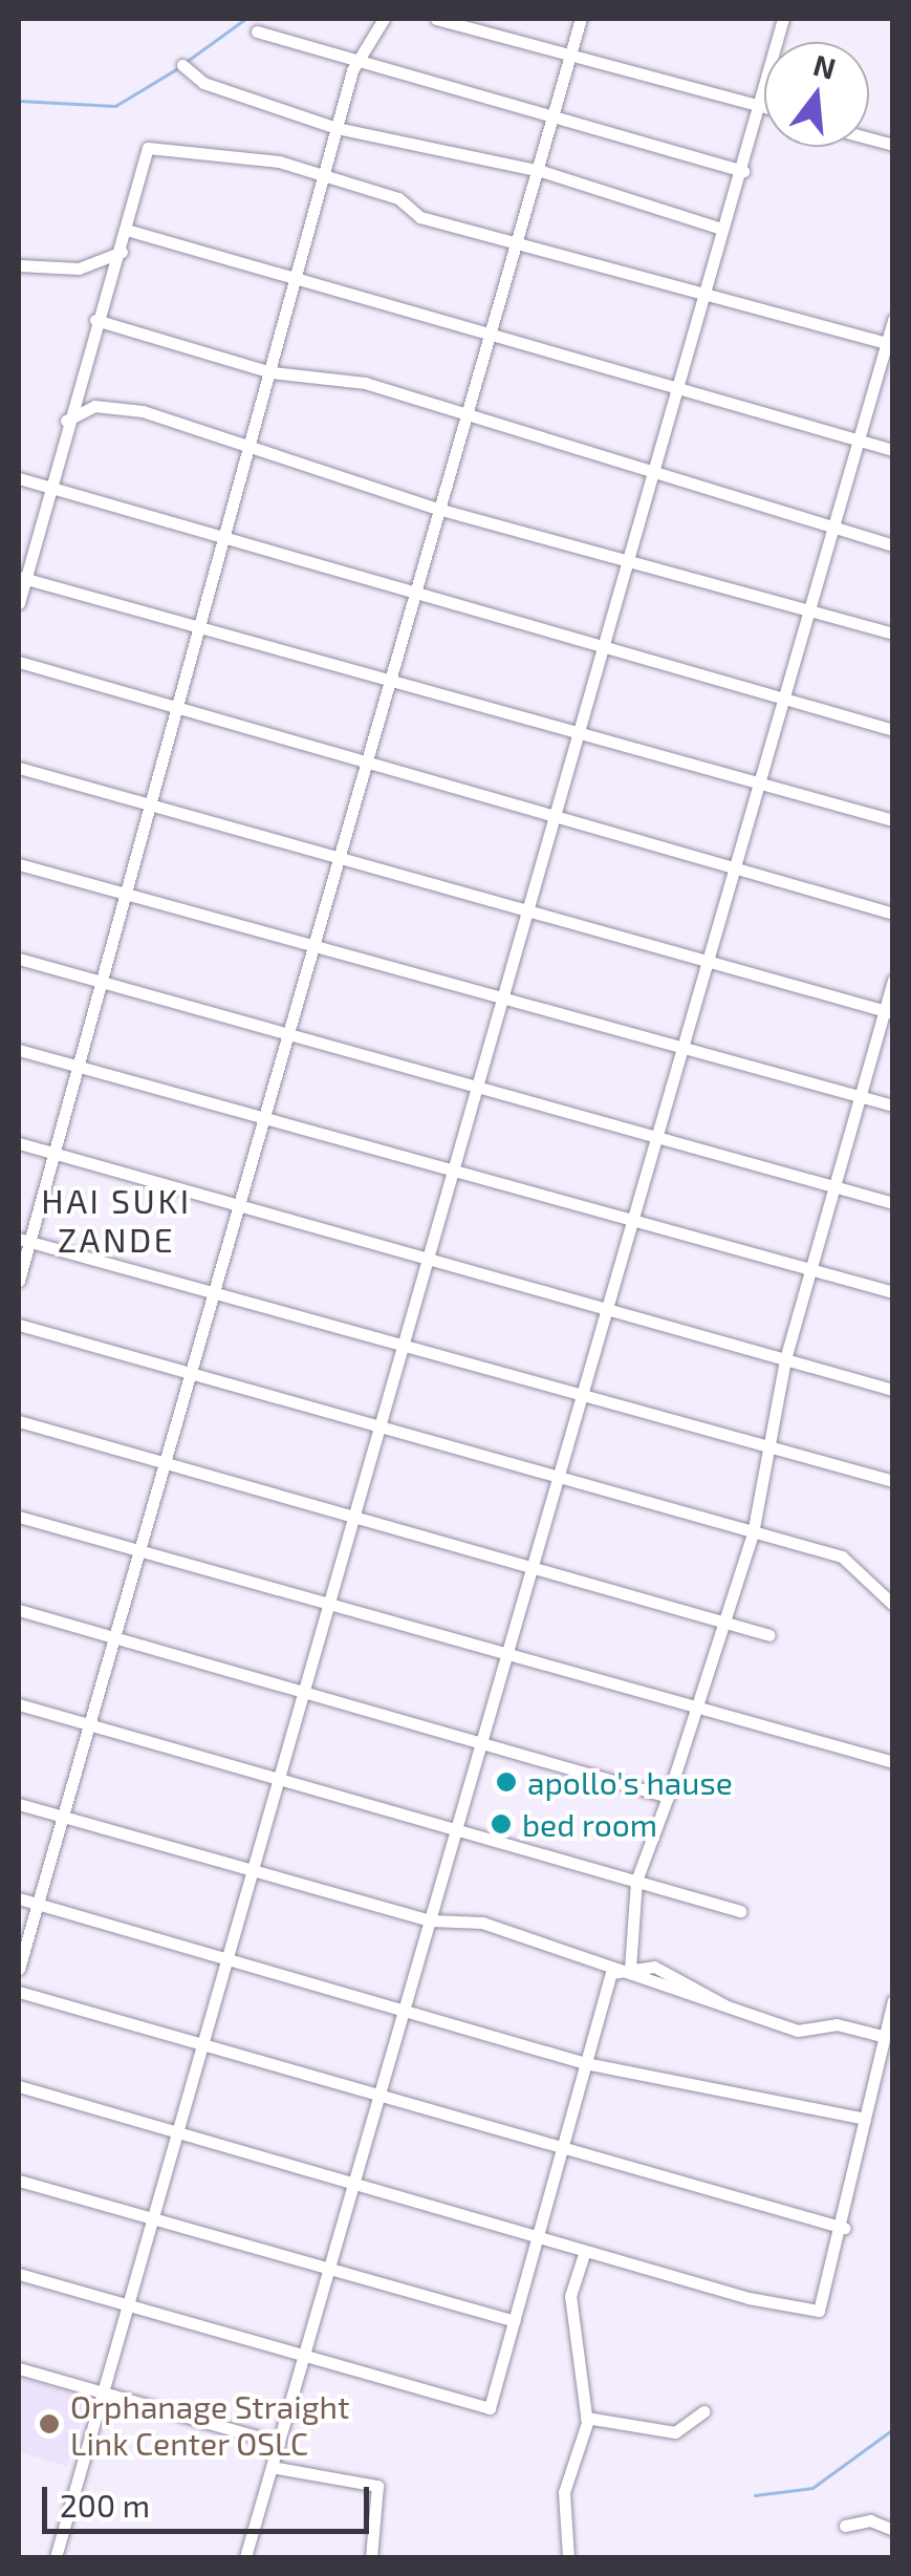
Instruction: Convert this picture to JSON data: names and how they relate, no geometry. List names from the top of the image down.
{
  "districts": ["HAI SUKI ZANDE"],
  "places": ["apollo's hause", "bed room", "Orphanage Straight Link Center OSLC"],
  "scale_bar": "200 m",
  "north": "top"
}
